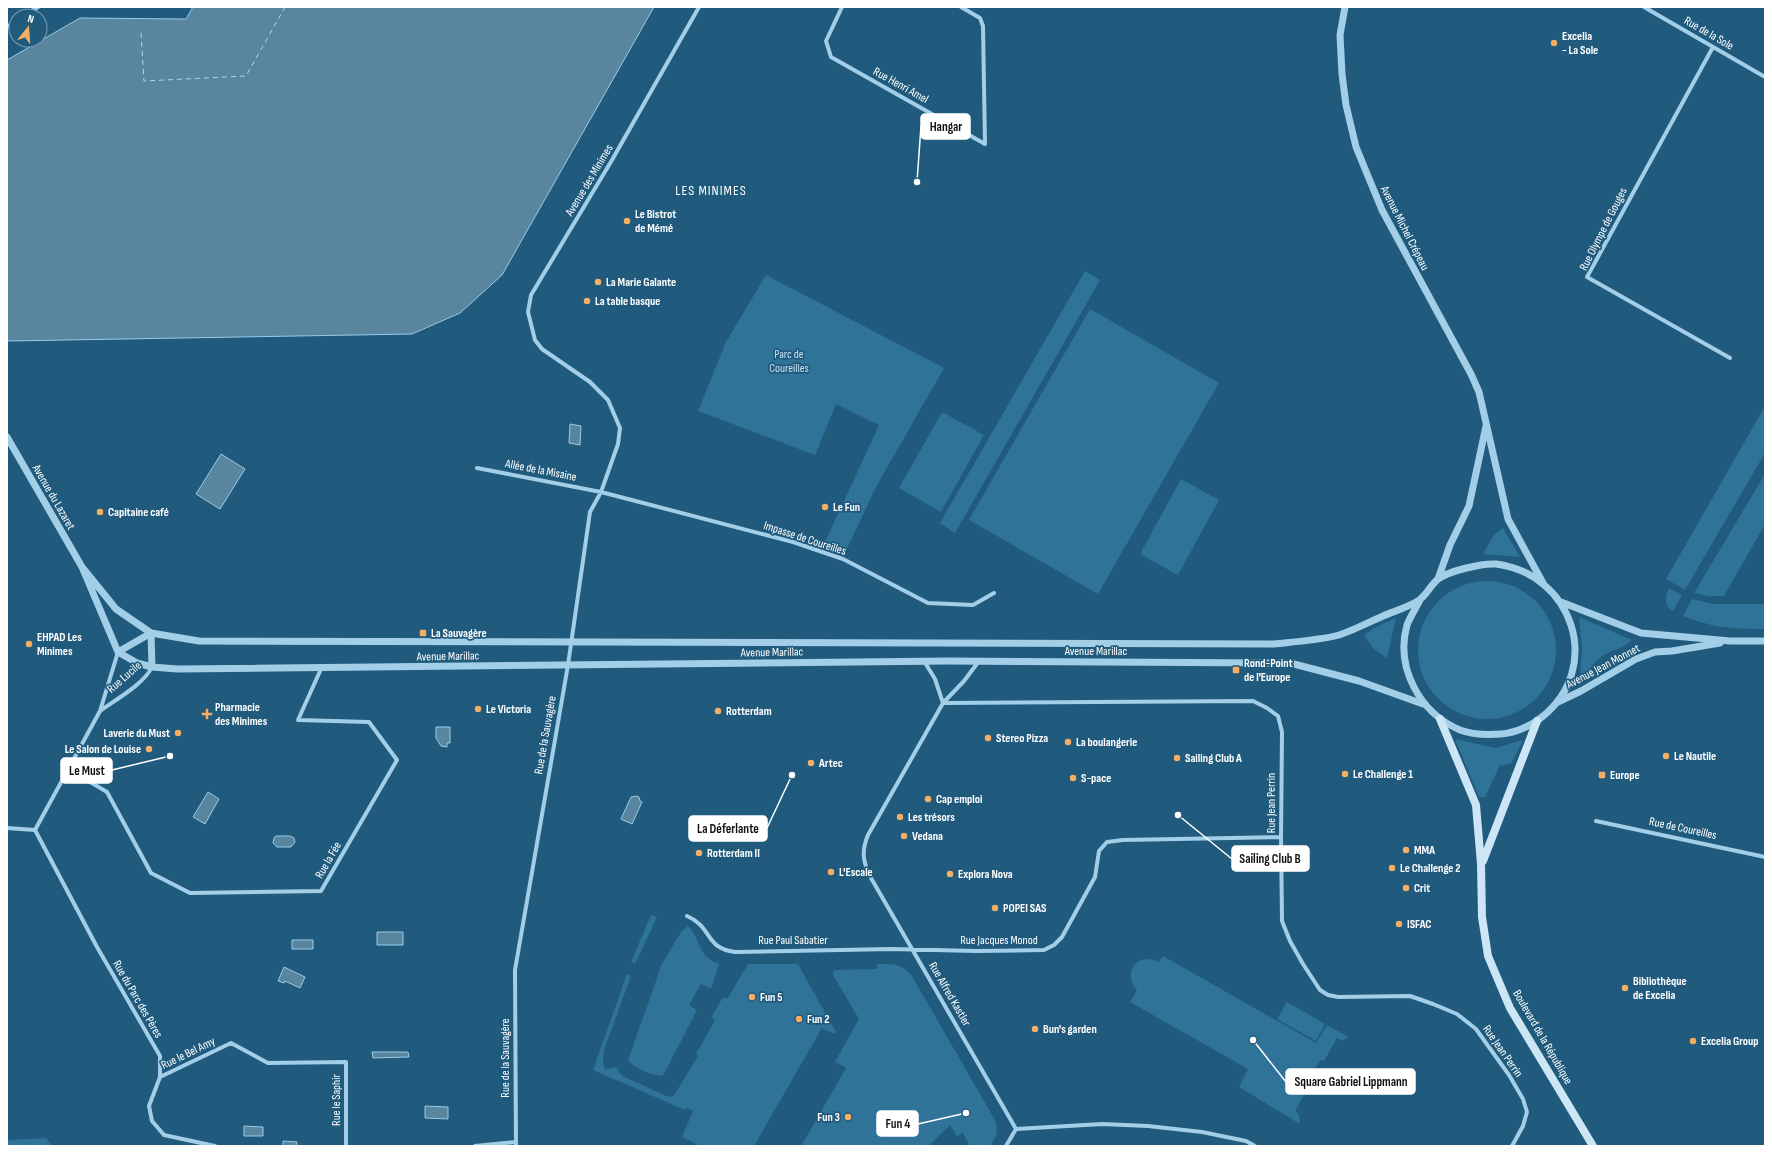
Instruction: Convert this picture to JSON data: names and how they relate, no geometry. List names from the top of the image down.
{
  "streets": {
    "main road": ["Boulevard de la République"],
    "street": [
      "Rue de la Sole",
      "Rue Henri Amel",
      "Avenue des Minimes",
      "Avenue Michel Crépeau",
      "Rue Olympe de Gouges",
      "Allée de la Misaine",
      "Avenue du Lazaret",
      "Impasse de Coureilles",
      "Avenue Marillac",
      "Avenue Jean Monnet",
      "Rue Lucile",
      "Rue de la Sauvagère",
      "Rue Jean Perrin",
      "Rue de Coureilles",
      "Rue la Fée",
      "Rue Paul Sabatier",
      "Rue Jacques Monod",
      "Rue Alfred Kastler",
      "Rue du Parc des Pères",
      "Rue le Bel Amy",
      "Rue le Saphir"
    ]
  },
  "crossings": [
    ["Rue de la Sole", "Rue Olympe de Gouges"],
    ["Avenue des Minimes", "Rue de la Sauvagère"],
    ["Allée de la Misaine", "Impasse de Coureilles"],
    ["Allée de la Misaine", "Rue de la Sauvagère"],
    ["Avenue du Lazaret", "Avenue Marillac"],
    ["Avenue du Lazaret", "Rue Lucile"],
    ["Impasse de Coureilles", "Rue de la Sauvagère"],
    ["Avenue Marillac", "Rue Lucile"],
    ["Avenue Marillac", "Rue de la Sauvagère"],
    ["Avenue Marillac", "Rue la Fée"],
    ["Avenue Marillac", "Rue Alfred Kastler"],
    ["Rue Lucile", "Rue la Fée"],
    ["Rue Lucile", "Rue du Parc des Pères"],
    ["Rue Jean Perrin", "Rue Jacques Monod"],
    ["Rue Jean Perrin", "Rue Alfred Kastler"],
    ["Rue Paul Sabatier", "Rue Jacques Monod"],
    ["Rue Paul Sabatier", "Rue Alfred Kastler"],
    ["Rue Jacques Monod", "Rue Alfred Kastler"],
    ["Rue du Parc des Pères", "Rue le Bel Amy"],
    ["Rue le Bel Amy", "Rue le Saphir"]
  ],
  "districts": ["LES MINIMES"],
  "parks": ["Parc de Coureilles"],
  "places": {
    "other": [
      "Excelia - La Sole",
      "Hangar",
      "Le Bistrot de Mémé",
      "La Marie Galante",
      "La table basque",
      "Le Fun",
      "Capitaine café",
      "EHPAD Les Minimes",
      "Le Victoria",
      "Rotterdam",
      "Laverie du Must",
      "Stereo Pizza",
      "La boulangerie",
      "Le Salon de Louise",
      "Le Must",
      "Le Nautile",
      "Sailing Club A",
      "Artec",
      "Le Challenge 1",
      "La Déferlante",
      "S-pace",
      "Cap emploi",
      "Sailing Club B",
      "Les trésors",
      "Vedana",
      "MMA",
      "Rotterdam II",
      "Le Challenge 2",
      "L'Escale",
      "Explora Nova",
      "Crit",
      "POPEI SAS",
      "ISFAC",
      "Bibliothèque de Excelia",
      "Fun 5",
      "Fun 2",
      "Bun's garden",
      "Square Gabriel Lippmann",
      "Excelia Group",
      "Fun 4",
      "Fun 3"
    ],
    "transit": ["La Sauvagère", "Rond-Point de l'Europe", "Europe"],
    "health": ["Pharmacie des Minimes"]
  },
  "north": "top"
}
